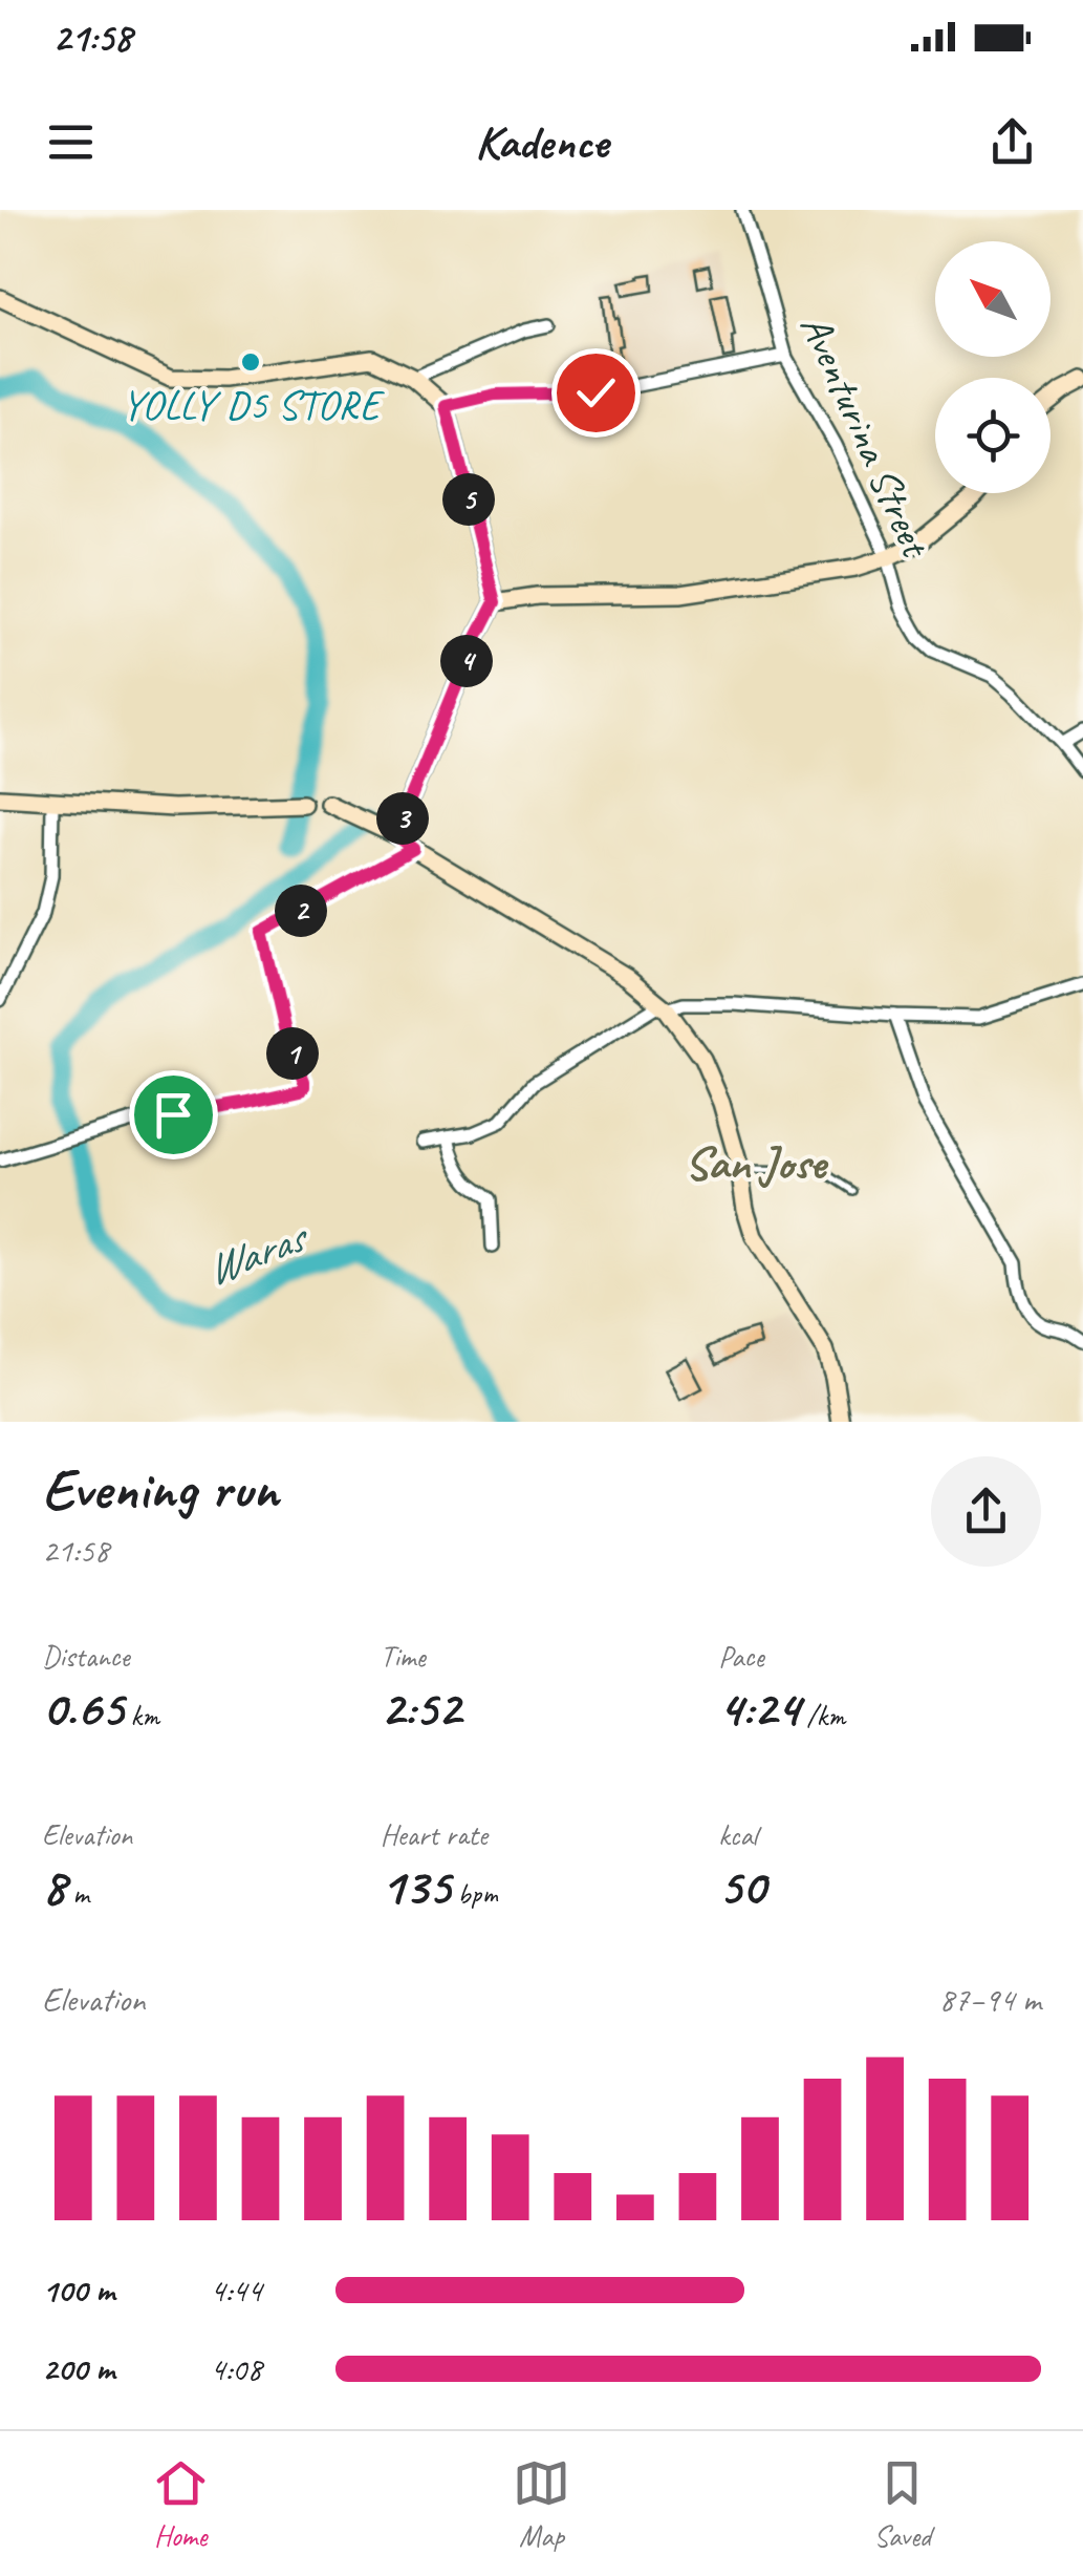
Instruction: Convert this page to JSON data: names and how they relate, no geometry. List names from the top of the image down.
{
  "streets": {
    "street": ["Aventurina Street"]
  },
  "districts": ["San Jose"],
  "water": ["Waras"],
  "places": ["YOLLY D5 STORE"],
  "north": "top left",
  "page": {
    "status": "21:58",
    "header": "Kadence",
    "pins": [
      "5",
      "4",
      "3",
      "2",
      "1"
    ],
    "heading": ["Evening run", "21:58"],
    "stats": [
      ["Distance", "0.65 km"],
      ["Time", "2:52"],
      ["Pace", "4:24 /km"],
      ["Elevation", "8 m"],
      ["Heart rate", "135 bpm"],
      ["kcal", "50"]
    ],
    "chart": ["Elevation", "87–94 m"],
    "list": [
      {
        "name": "100 m",
        "note": "4:44"
      },
      {
        "name": "200 m",
        "note": "4:08"
      }
    ],
    "tabs": ["Home", "Map", "Saved"]
  }
}
